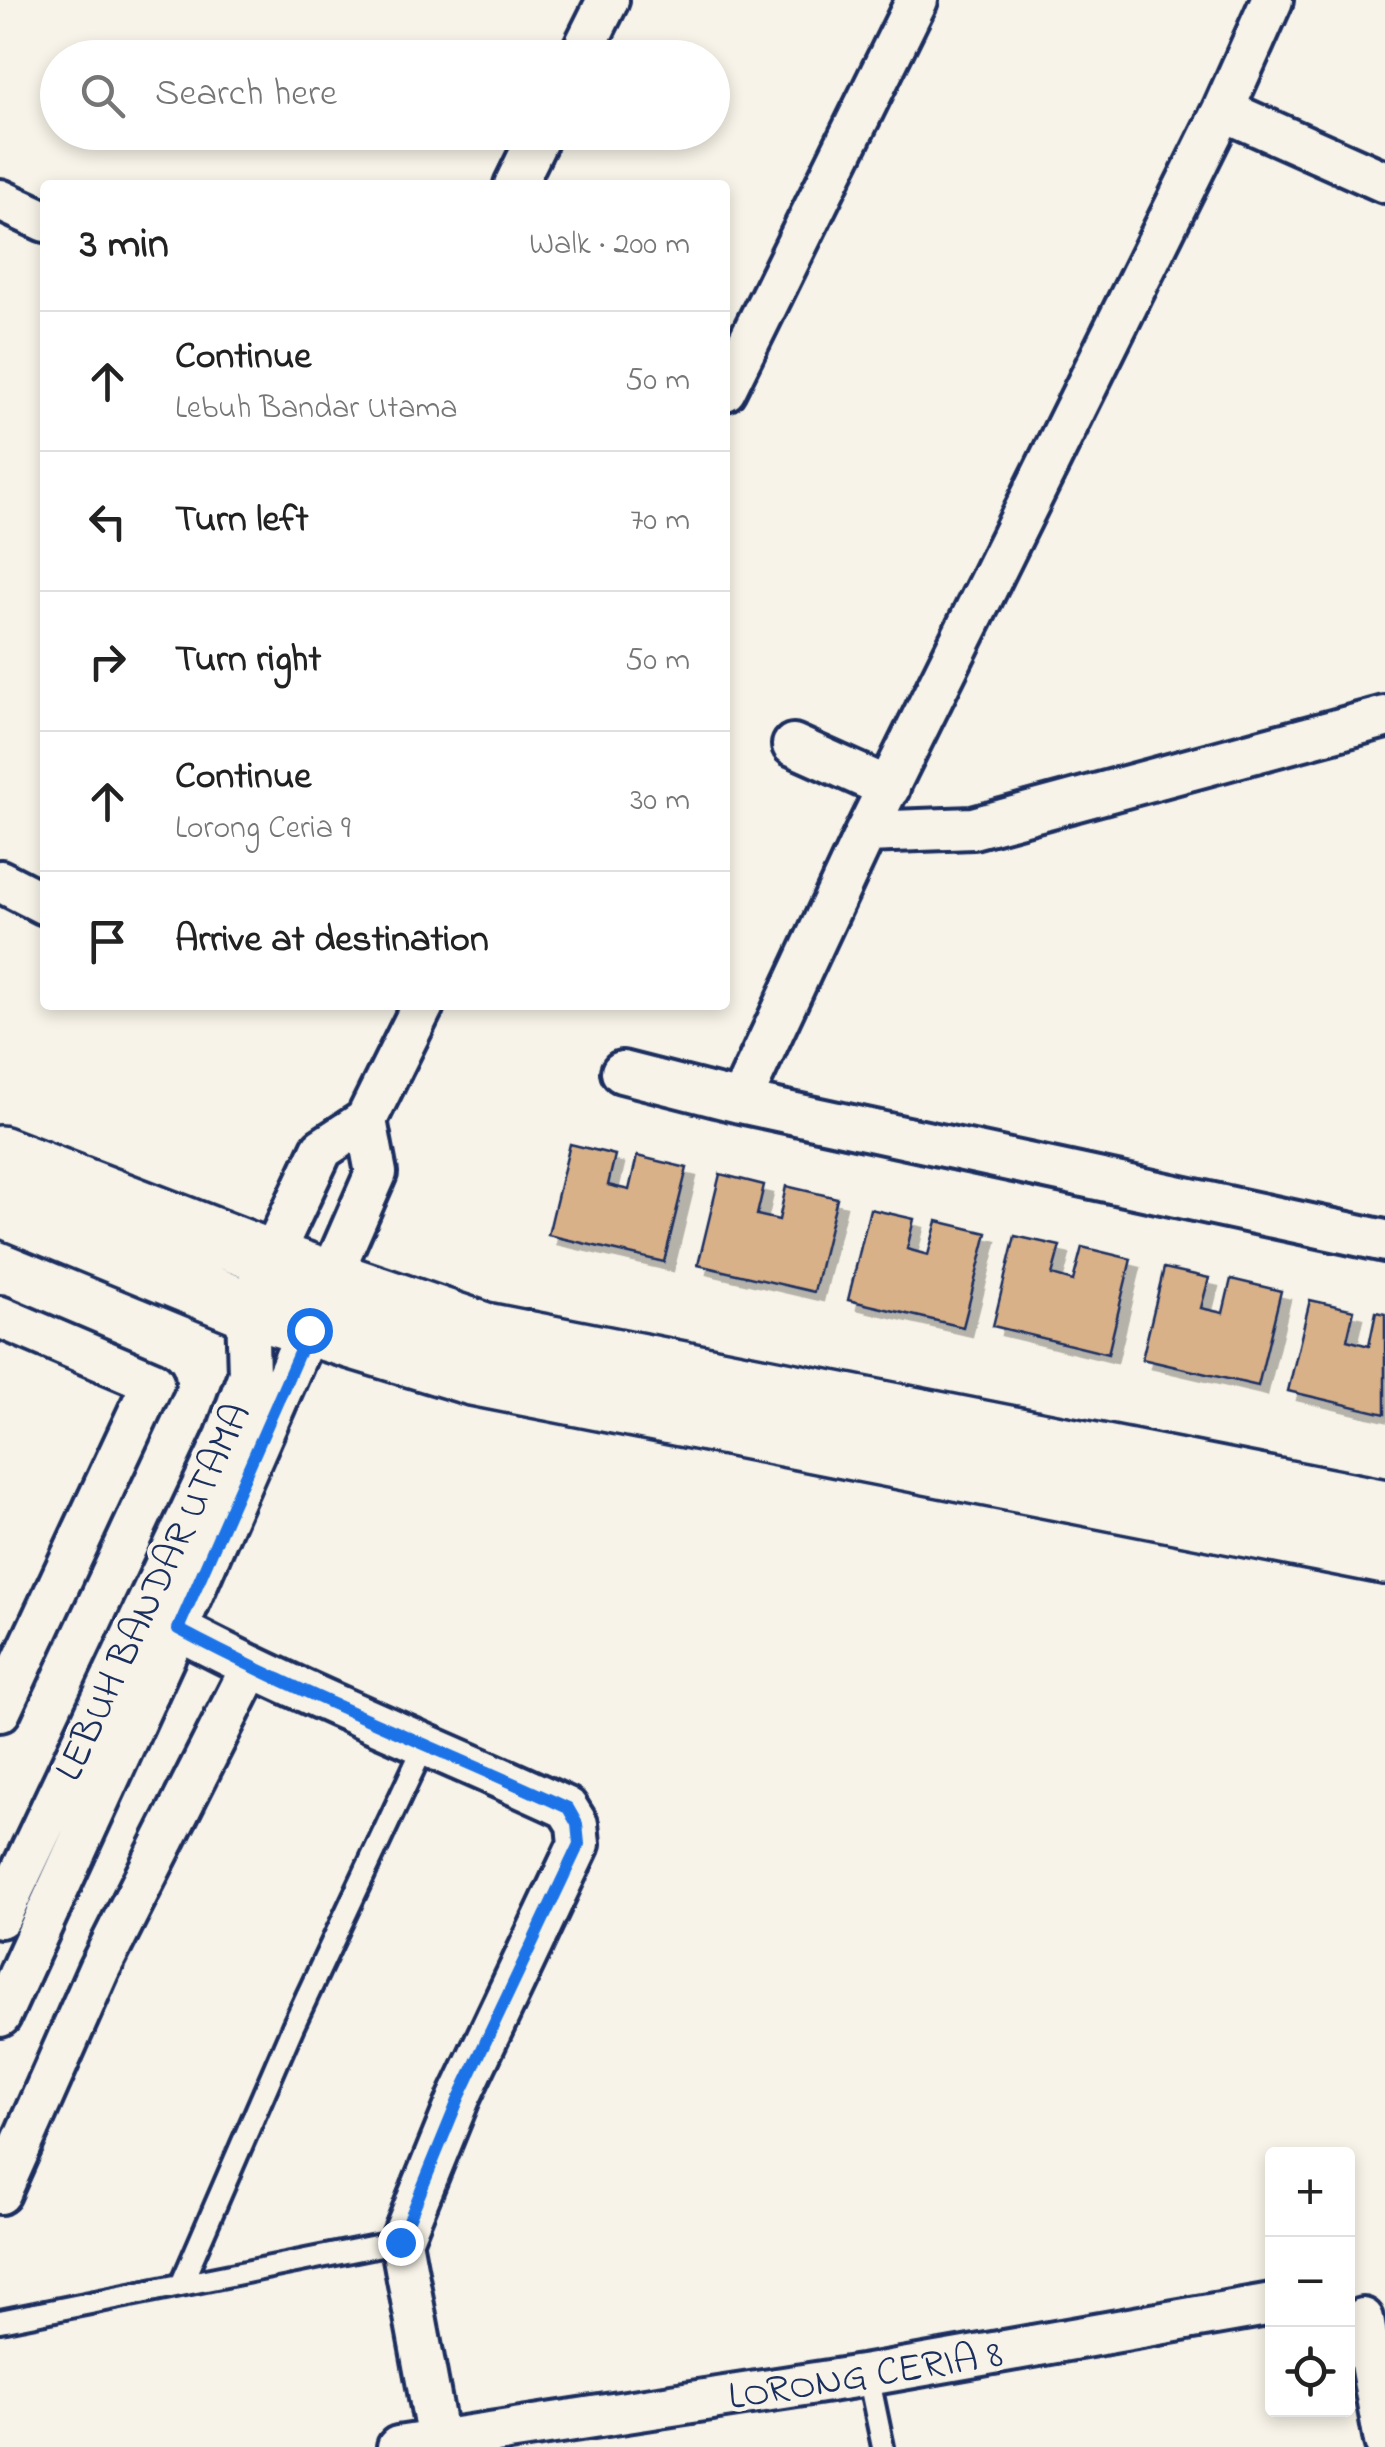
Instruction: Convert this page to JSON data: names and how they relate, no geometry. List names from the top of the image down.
{
  "streets": {
    "street": ["LEBUH BANDAR UTAMA", "LORONG CERIA 8"]
  },
  "page": {
    "search": "Search here",
    "heading": ["3 min", "Walk · 200 m"],
    "list": [
      ["Continue", "Lebuh Bandar Utama", "50 m"],
      ["Turn left", "70 m"],
      ["Turn right", "50 m"],
      ["Continue", "Lorong Ceria 9", "30 m"],
      "Arrive at destination"
    ],
    "map_buttons": ["+", "−"]
  }
}
